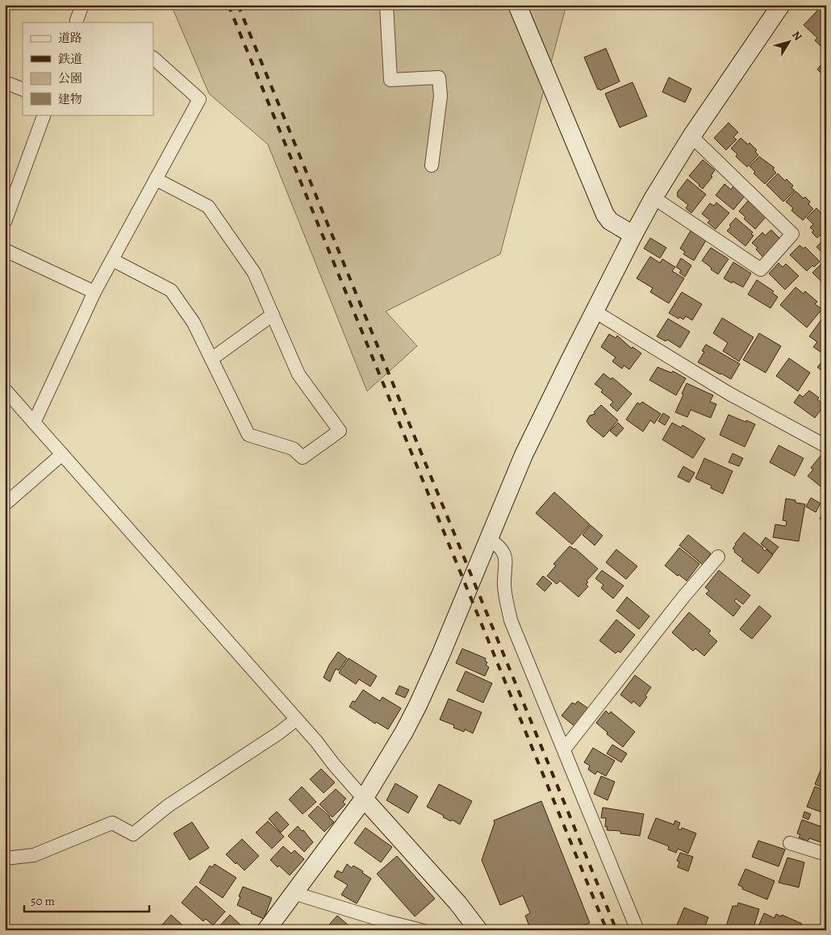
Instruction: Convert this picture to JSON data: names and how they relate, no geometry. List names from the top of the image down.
{
  "legend": [
    "道路",
    "鉄道",
    "公園",
    "建物"
  ],
  "scale_bar": "50 m",
  "north": "top right"
}
